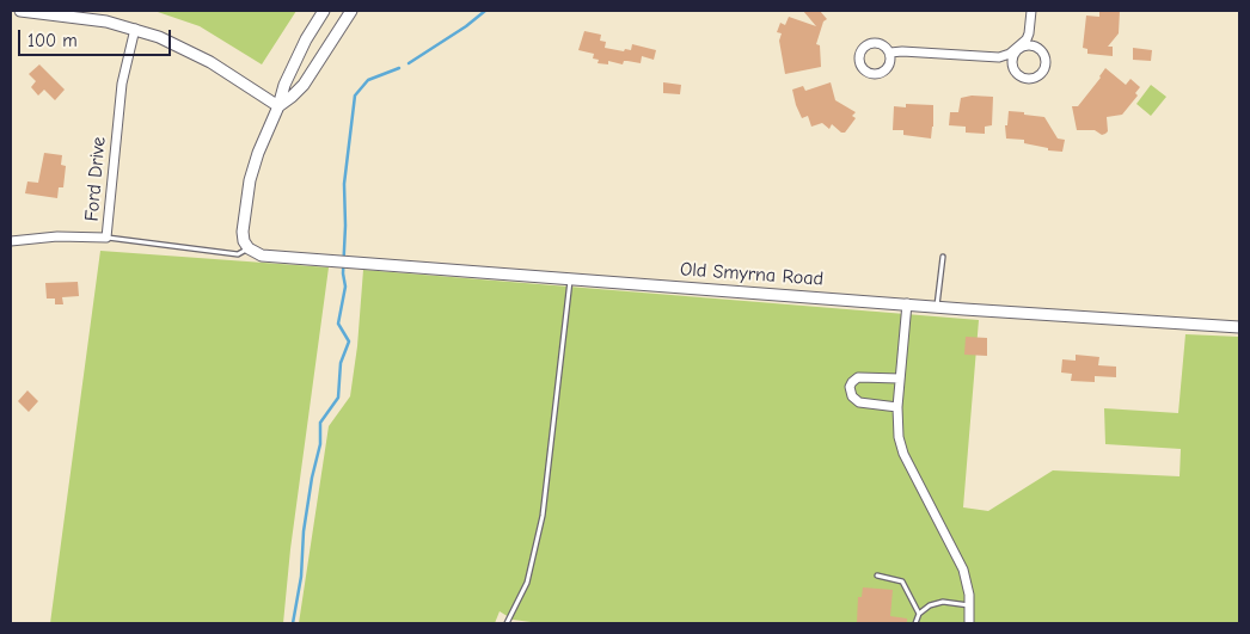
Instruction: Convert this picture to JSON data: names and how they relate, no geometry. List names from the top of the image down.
{
  "streets": {
    "street": ["Ford Drive", "Old Smyrna Road"]
  },
  "scale_bar": "100 m"
}
